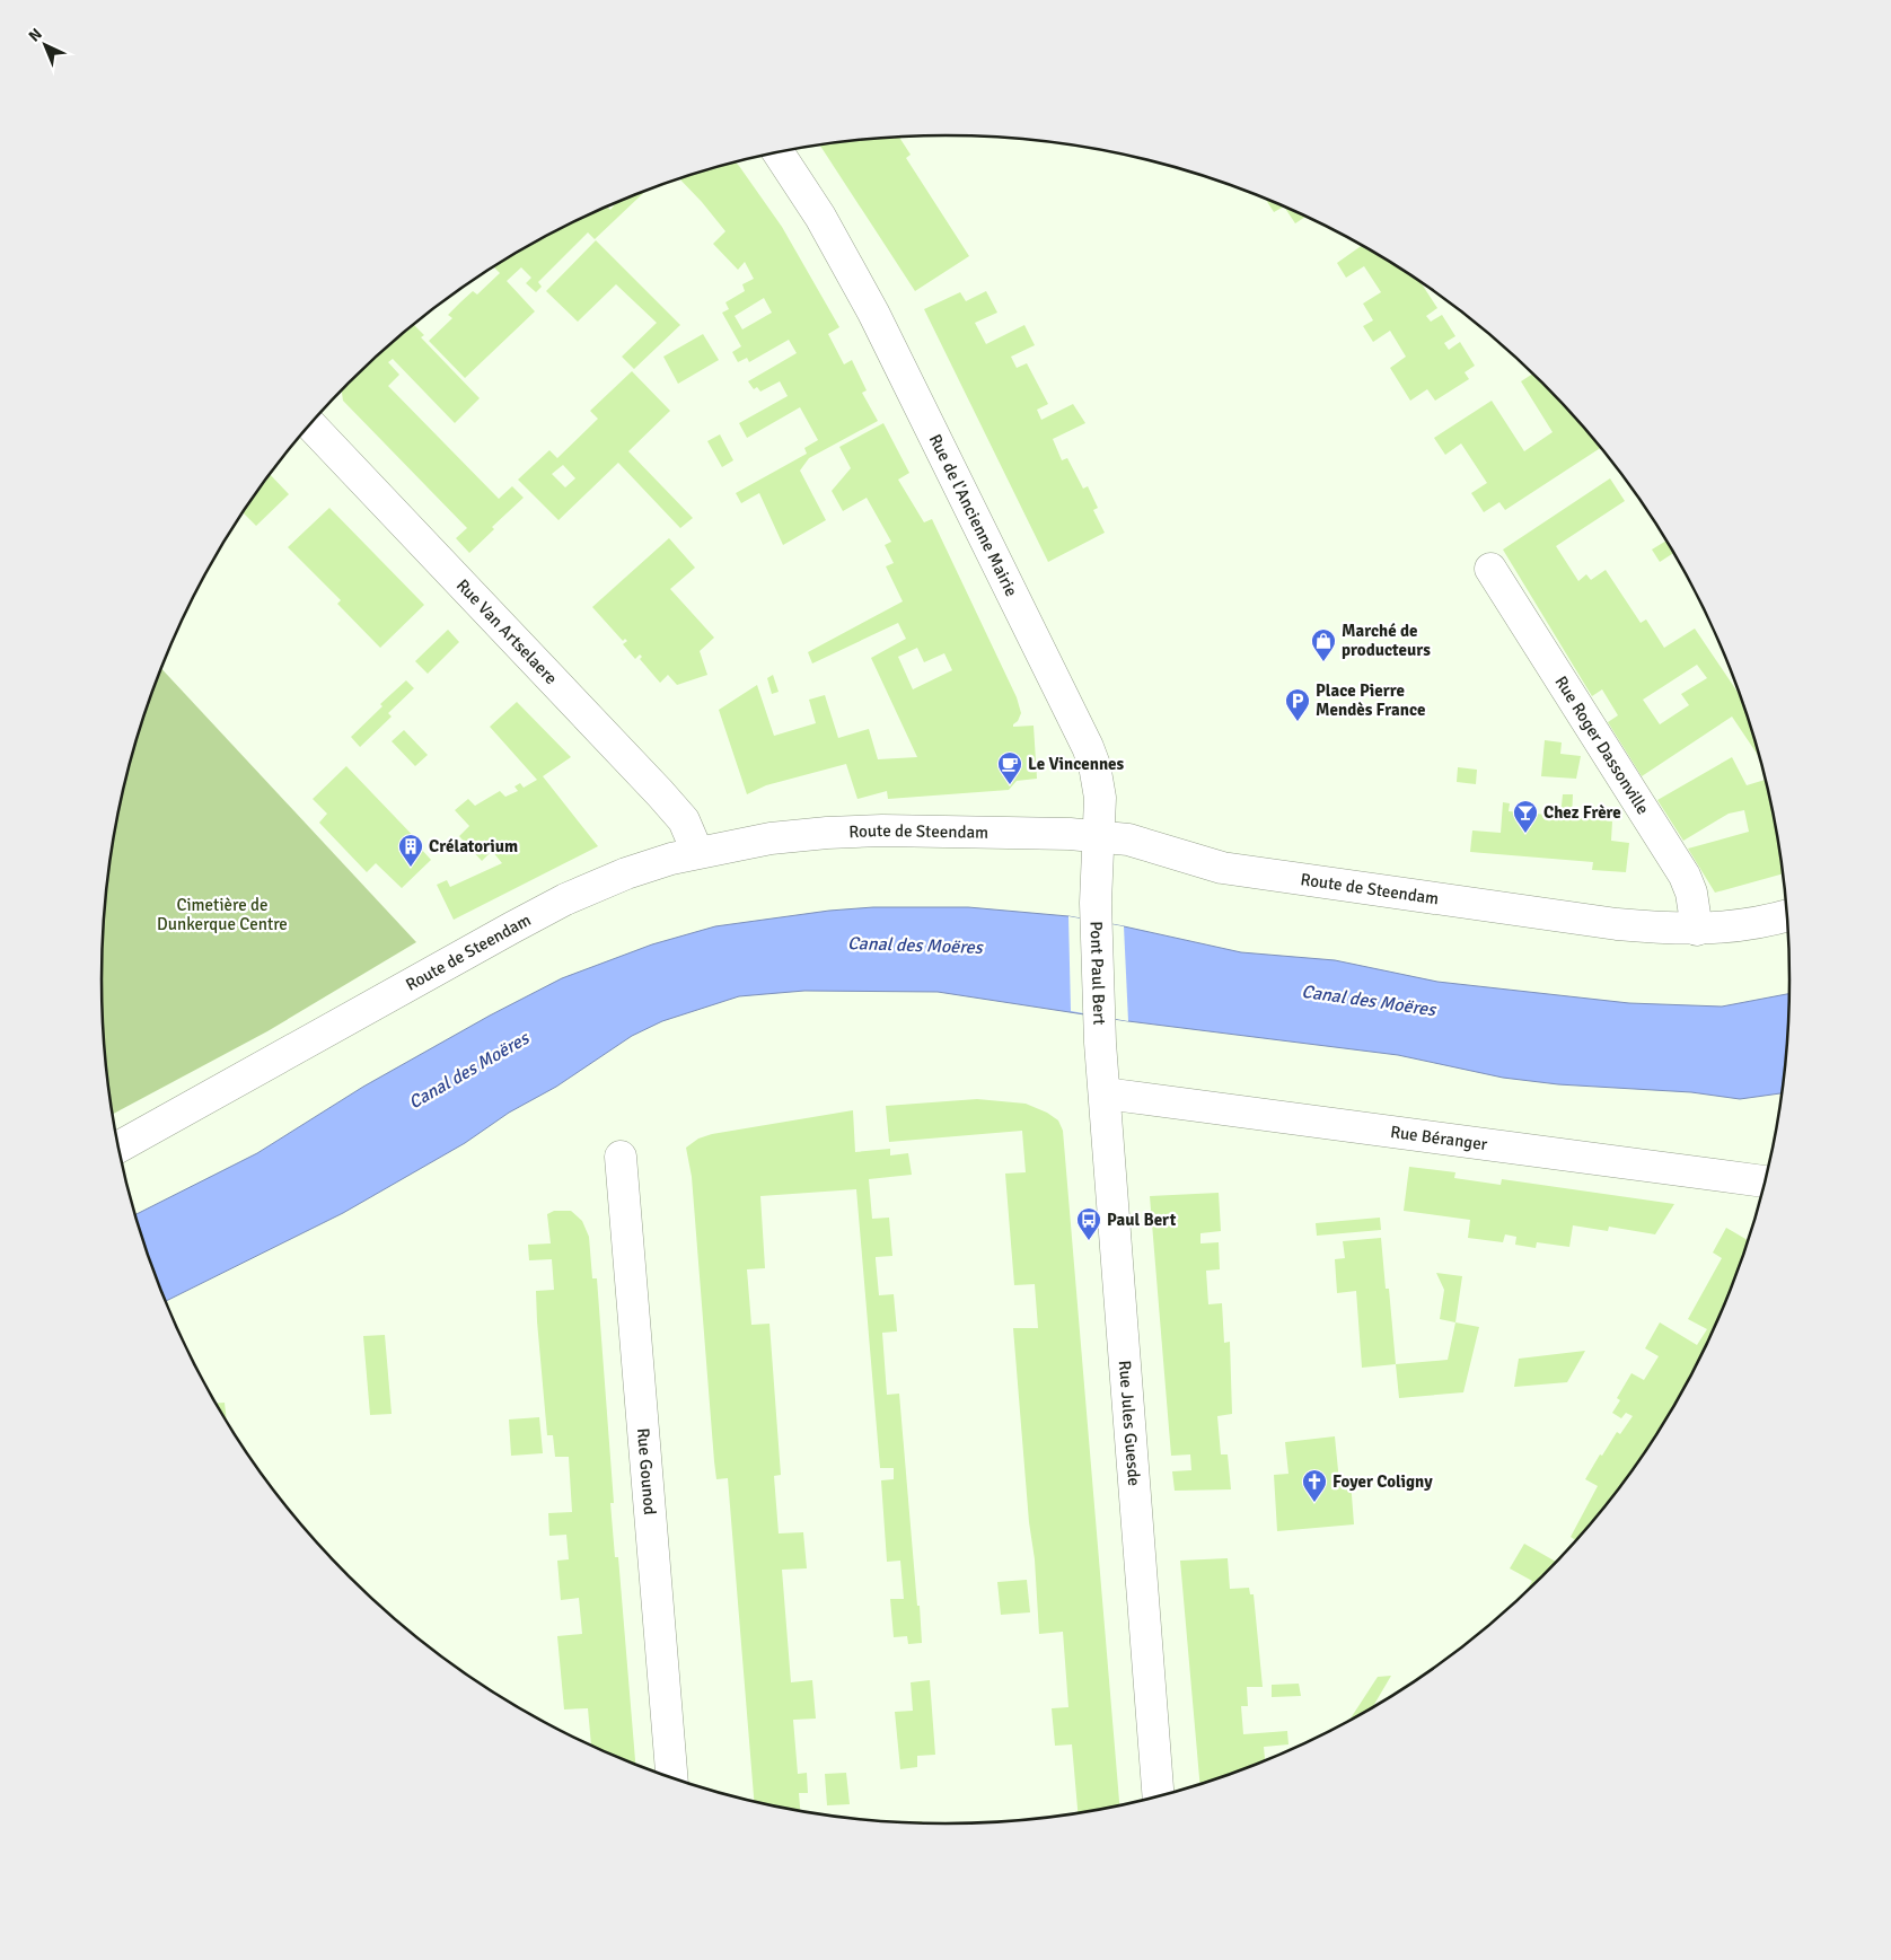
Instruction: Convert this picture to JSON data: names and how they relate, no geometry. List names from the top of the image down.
{
  "streets": {
    "street": [
      "Rue de l'Ancienne Mairie",
      "Rue Van Artselaere",
      "Rue Roger Dassonville",
      "Route de Steendam",
      "Pont Paul Bert",
      "Rue Béranger",
      "Rue Jules Guesde",
      "Rue Gounod"
    ]
  },
  "crossings": [
    ["Rue de l'Ancienne Mairie", "Route de Steendam"],
    ["Rue de l'Ancienne Mairie", "Pont Paul Bert"],
    ["Rue Van Artselaere", "Route de Steendam"],
    ["Rue Roger Dassonville", "Route de Steendam"],
    ["Pont Paul Bert", "Rue Jules Guesde"],
    ["Rue Béranger", "Rue Jules Guesde"]
  ],
  "water": ["Canal des Moëres"],
  "parks": ["Cimetière de Dunkerque Centre"],
  "places": {
    "shop": ["Marché de producteurs"],
    "parking": ["Place Pierre Mendès France"],
    "cafe": ["Le Vincennes"],
    "bar": ["Chez Frère"],
    "building": ["Crélatorium"],
    "bus stop": ["Paul Bert"],
    "church": ["Foyer Coligny"]
  },
  "north": "top left"
}
